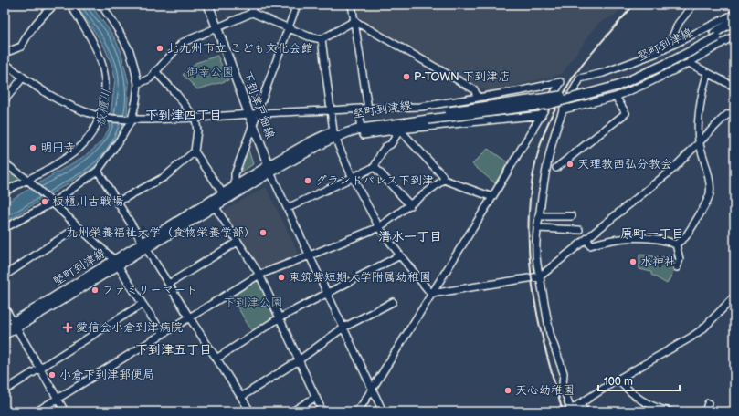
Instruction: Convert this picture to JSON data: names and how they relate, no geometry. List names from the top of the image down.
{
  "streets": {
    "main road": ["堅町到津線", "下到津戸畑線"]
  },
  "crossings": [
    ["堅町到津線", "下到津戸畑線"]
  ],
  "districts": [
    "下到津四丁目",
    "原町一丁目",
    "清水一丁目",
    "下到津五丁目"
  ],
  "water": ["板櫃川"],
  "parks": ["御幸公園", "下到津公園"],
  "places": {
    "other": [
      "北九州市立 こども文化会館",
      "P-TOWN 下到津店",
      "明円寺",
      "天理教西弘分教会",
      "グランドパレス下到津",
      "板櫃川古戦場",
      "九州栄養福祉大学（食物栄養学部）",
      "水神社",
      "東筑紫短期大学附属幼稚園",
      "ファミリーマート",
      "小倉下到津郵便局",
      "天心幼稚園"
    ],
    "health": ["愛信会小倉到津病院"]
  },
  "scale_bar": "100 m"
}
